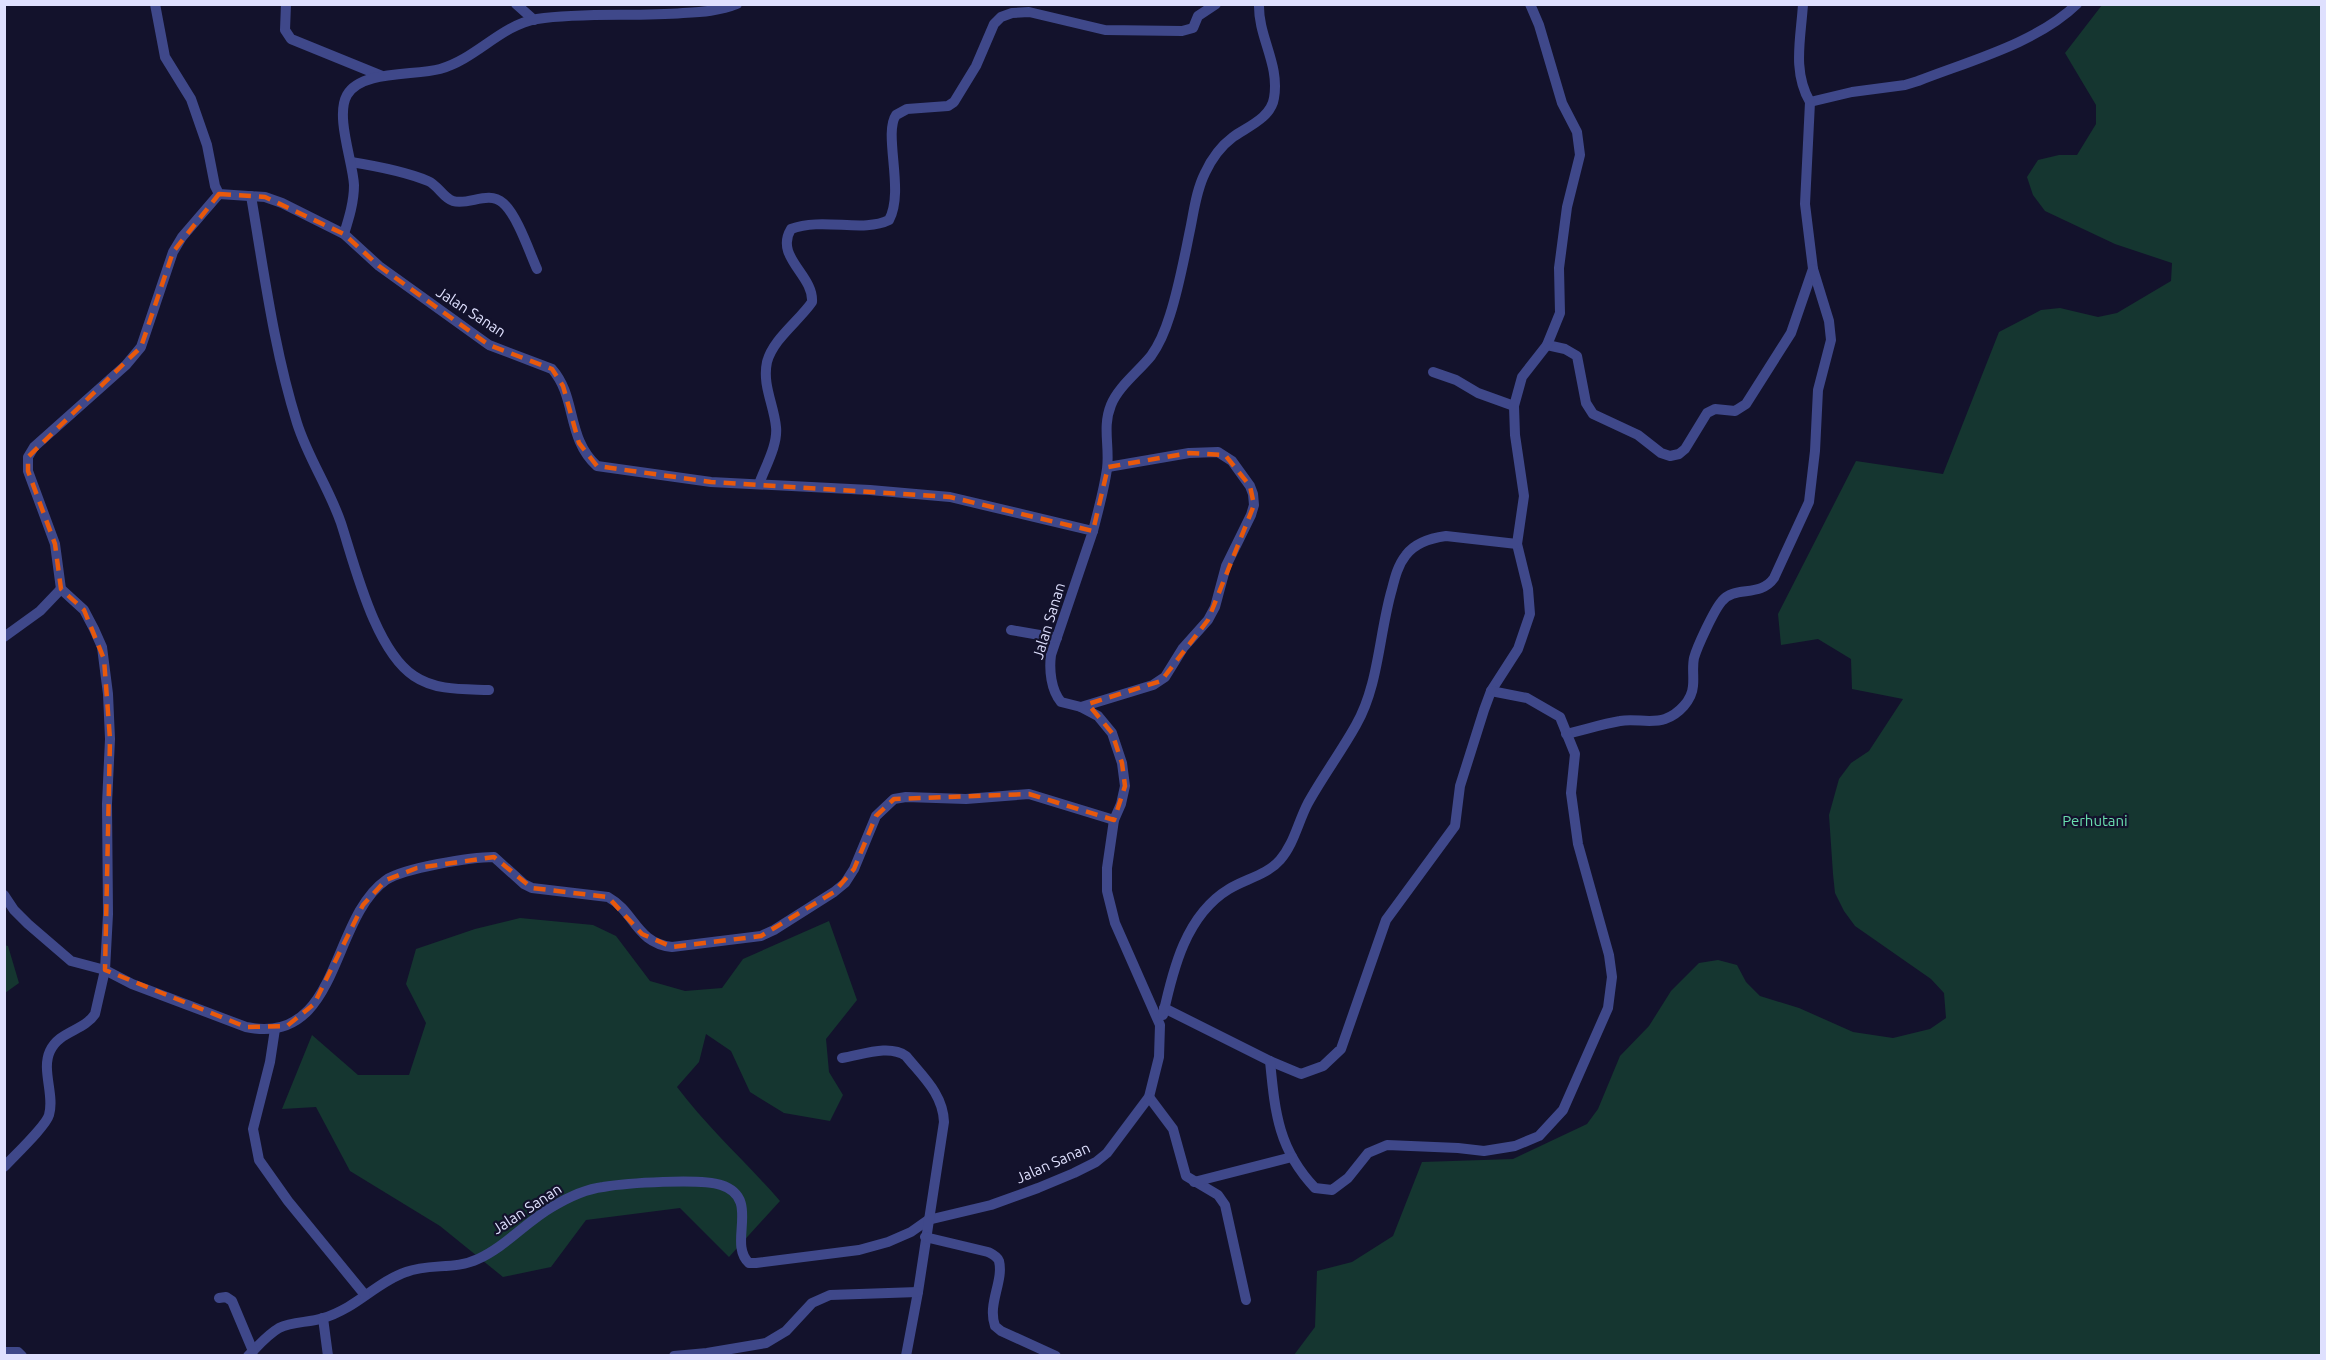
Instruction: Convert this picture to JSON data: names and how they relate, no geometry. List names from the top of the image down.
{
  "streets": {
    "street": ["Jalan Sanan"]
  },
  "parks": ["Perhutani"]
}
